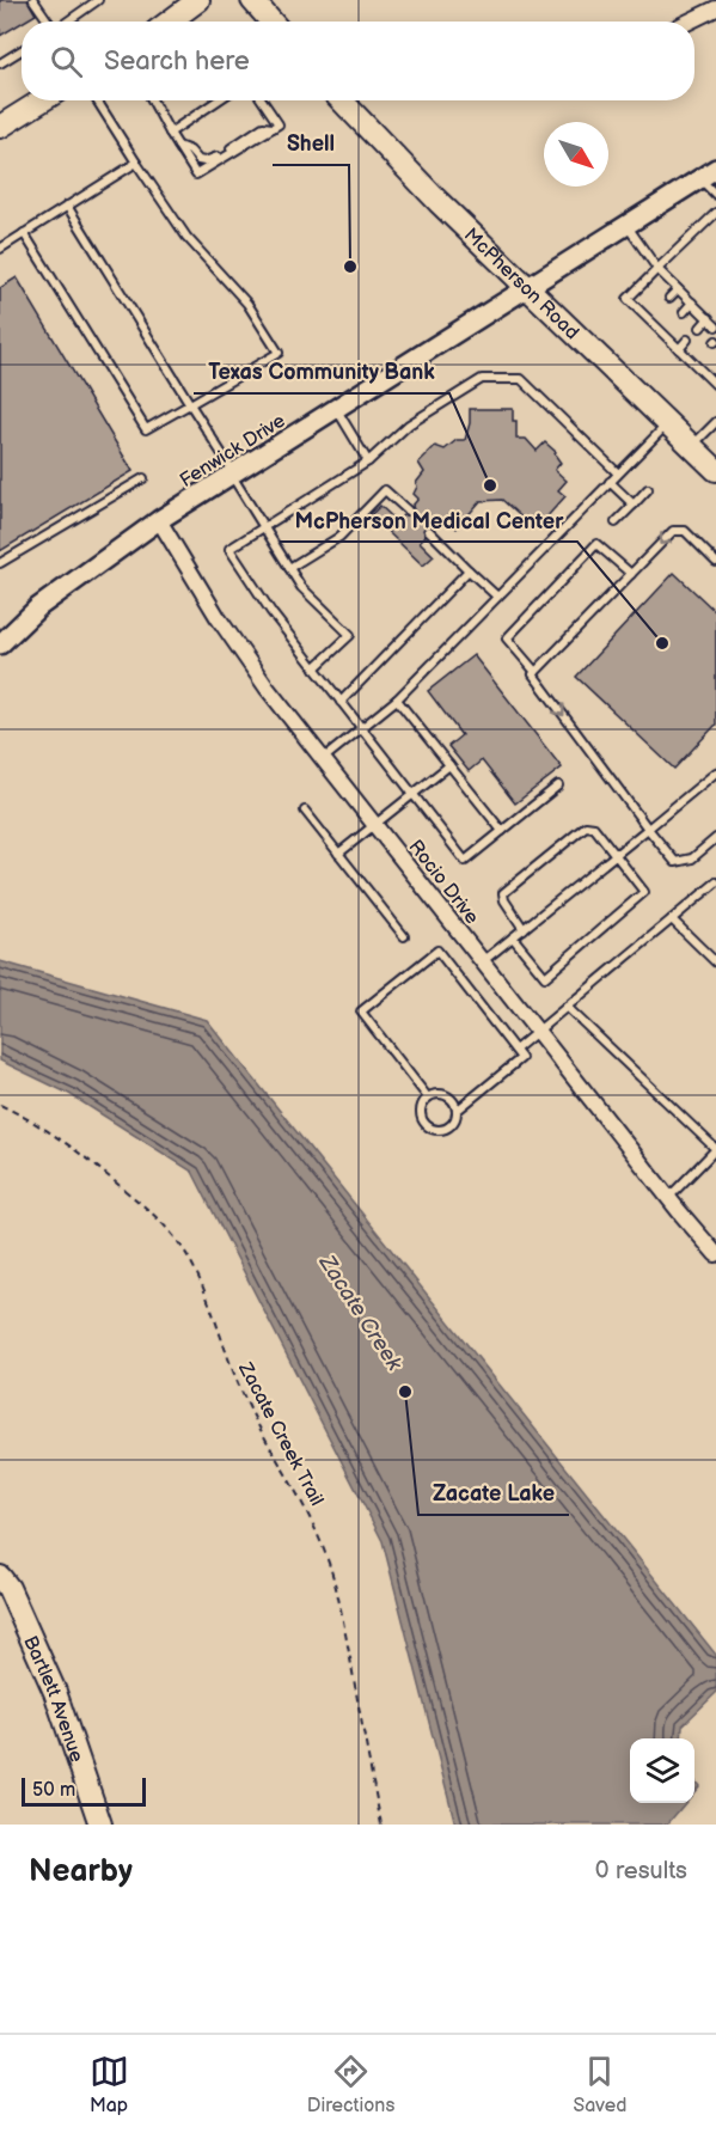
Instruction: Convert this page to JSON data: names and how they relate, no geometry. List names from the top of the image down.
{
  "streets": {
    "main road": ["McPherson Road", "Bartlett Avenue"],
    "street": ["Fenwick Drive", "Rocio Drive"],
    "path": ["Zacate Creek Trail"]
  },
  "crossings": [
    ["McPherson Road", "Fenwick Drive"],
    ["Fenwick Drive", "Rocio Drive"]
  ],
  "water": ["Zacate Creek"],
  "places": [
    "Shell",
    "Texas Community Bank",
    "McPherson Medical Center",
    "Zacate Lake"
  ],
  "scale_bar": "50 m",
  "north": "bottom right",
  "page": {
    "search": "Search here",
    "scale": "50 m",
    "heading": ["Nearby", "0 results"],
    "nav": ["Map", "Directions", "Saved"]
  }
}
